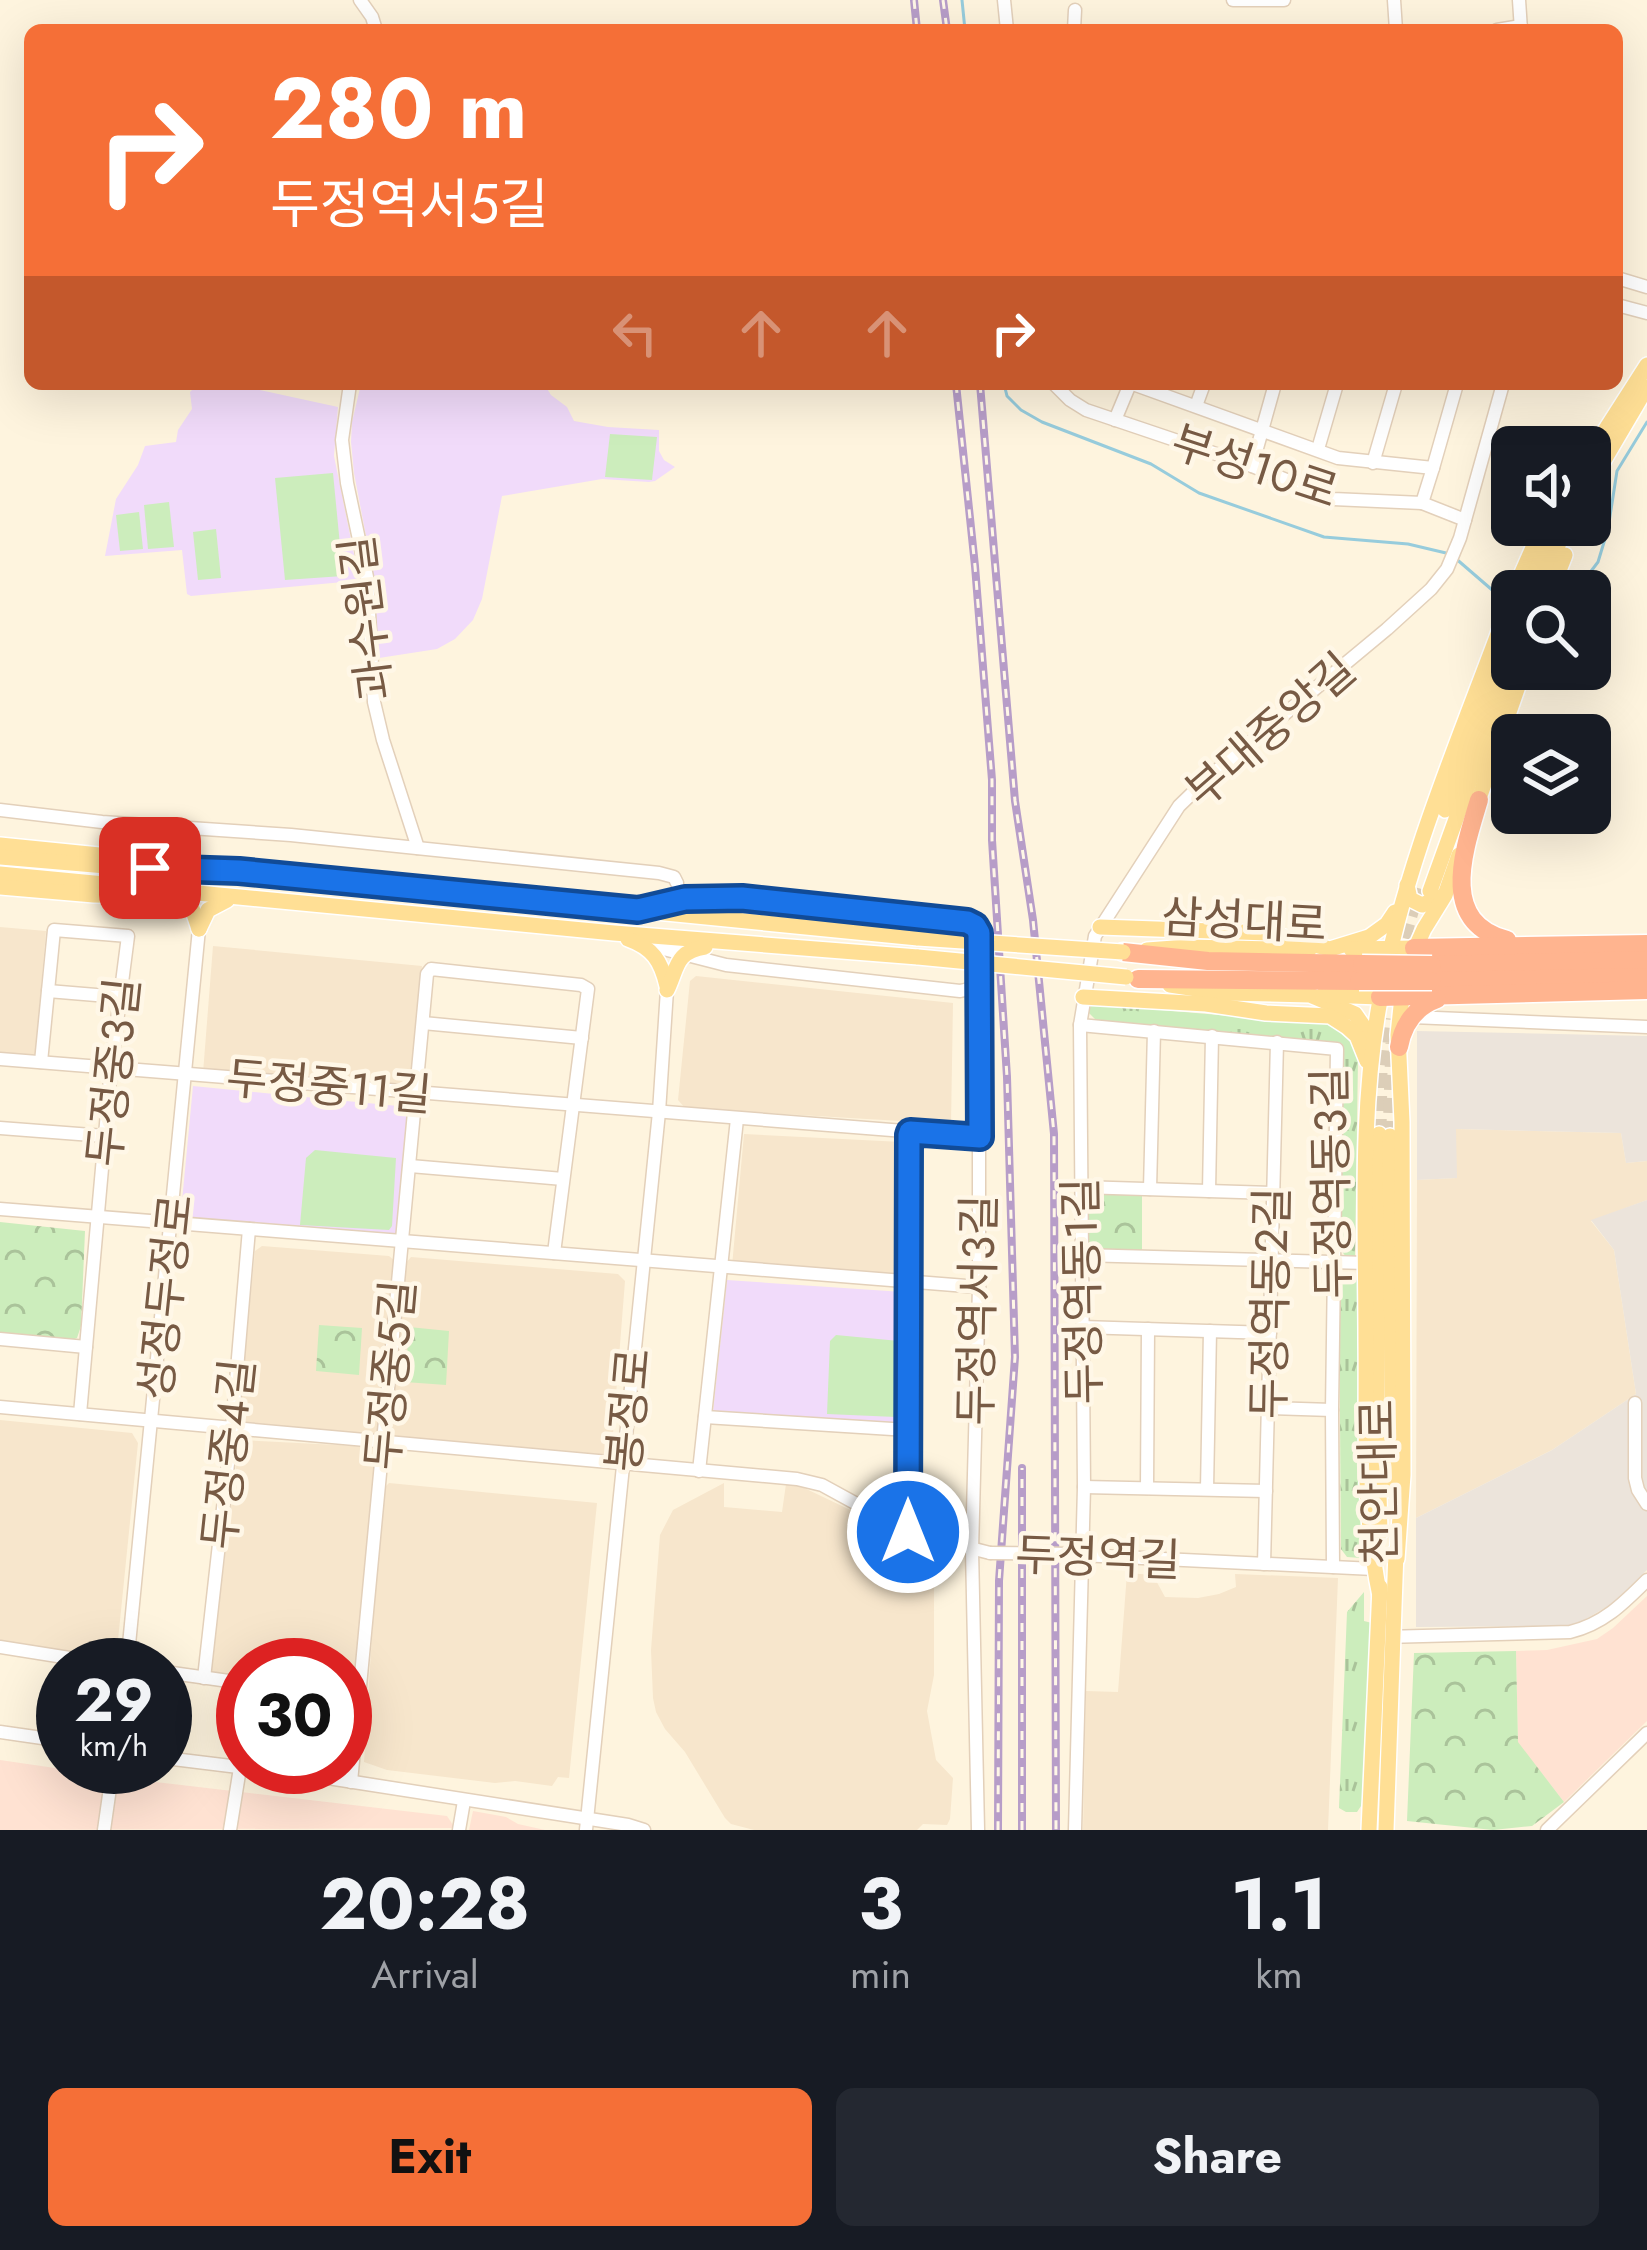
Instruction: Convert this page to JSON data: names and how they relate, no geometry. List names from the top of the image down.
{
  "streets": {
    "highway": ["삼성대로"],
    "main road": ["천안대로"],
    "street": [
      "부성10로",
      "과수원길",
      "부대중앙길",
      "두정중3길",
      "두정중11길",
      "두정역동3길",
      "두정역동1길",
      "성정두정로",
      "두정역동2길",
      "두정역서3길",
      "두정중5길",
      "봉정로",
      "두정중4길",
      "두정역길"
    ]
  },
  "crossings": [
    ["부성10로", "부대중앙길"],
    ["부대중앙길", "두정역동1길"],
    ["두정중3길", "두정중11길"],
    ["두정중3길", "두정역길"],
    ["두정중11길", "성정두정로"],
    ["두정중11길", "두정역서3길"],
    ["두정중11길", "두정중5길"],
    ["두정중11길", "봉정로"],
    ["두정역동3길", "두정역동1길"],
    ["두정역동3길", "두정역동2길"],
    ["두정역동3길", "두정역길"],
    ["두정역동1길", "두정역길"],
    ["성정두정로", "두정역길"],
    ["두정역동2길", "두정역길"],
    ["두정역서3길", "두정역길"],
    ["두정중5길", "두정역길"],
    ["봉정로", "두정역길"],
    ["두정중4길", "두정역길"]
  ],
  "page": {
    "turn": ["280 m", "두정역서5길"],
    "speed": "29 km/h",
    "limit": "30",
    "eta": [
      "20:28",
      "Arrival",
      "3",
      "min",
      "1.1",
      "km"
    ],
    "buttons": ["Exit", "Share"]
  }
}
